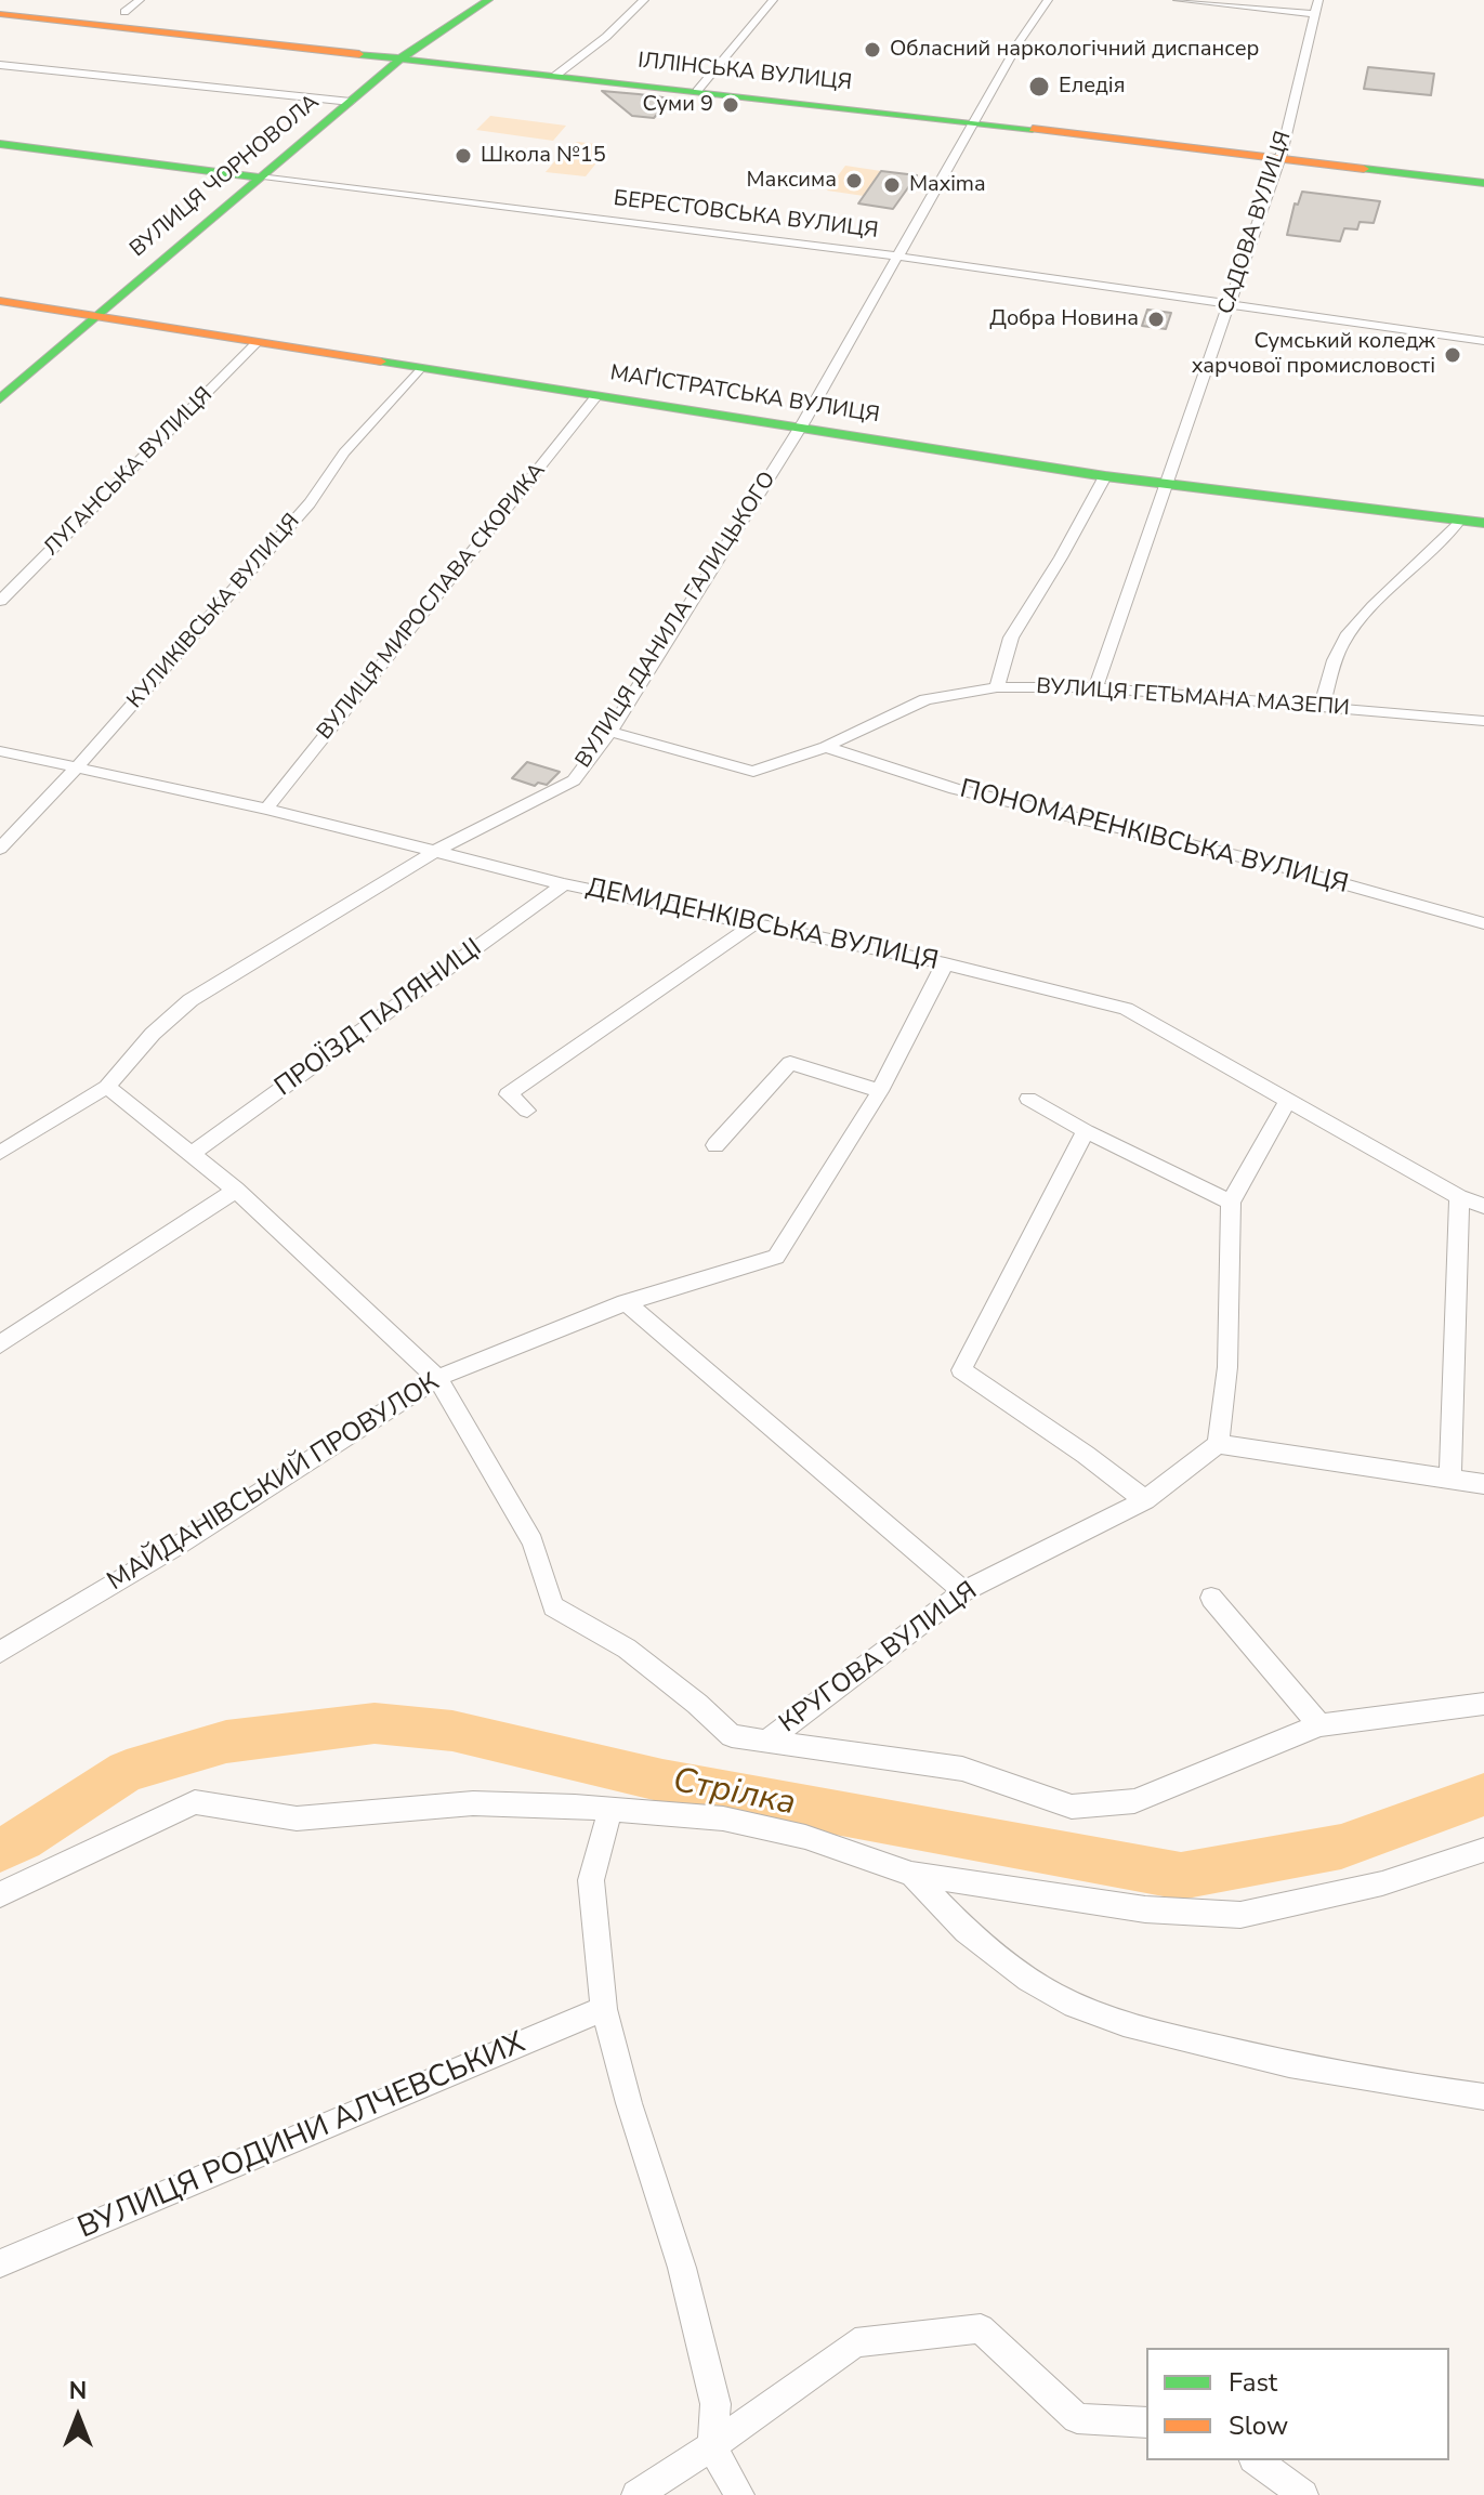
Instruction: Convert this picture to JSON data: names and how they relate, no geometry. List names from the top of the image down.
{
  "streets": {
    "main road": [
      "ІЛЛІНСЬКА ВУЛИЦЯ",
      "ВУЛИЦЯ ЧОРНОВОЛА",
      "БЕРЕСТОВСЬКА ВУЛИЦЯ",
      "МАҐІСТРАТСЬКА ВУЛИЦЯ"
    ],
    "street": [
      "САДОВА ВУЛИЦЯ",
      "ЛУГАНСЬКА ВУЛИЦЯ",
      "ВУЛИЦЯ МИРОСЛАВА СКОРИКА",
      "КУЛИКІВСЬКА ВУЛИЦЯ",
      "ВУЛИЦЯ ДАНИЛА ГАЛИЦЬКОГО",
      "ВУЛИЦЯ ГЕТЬМАНА МАЗЕПИ",
      "ПОНОМАРЕНКІВСЬКА ВУЛИЦЯ",
      "ДЕМИДЕНКІВСЬКА ВУЛИЦЯ",
      "ПРОЇЗД ПАЛЯНИЦІ",
      "МАЙДАНІВСЬКИЙ ПРОВУЛОК",
      "КРУГОВА ВУЛИЦЯ",
      "ВУЛИЦЯ РОДИНИ АЛЧЕВСЬКИХ"
    ]
  },
  "crossings": [
    ["ІЛЛІНСЬКА ВУЛИЦЯ", "ВУЛИЦЯ ЧОРНОВОЛА"],
    ["ІЛЛІНСЬКА ВУЛИЦЯ", "САДОВА ВУЛИЦЯ"],
    ["ІЛЛІНСЬКА ВУЛИЦЯ", "ВУЛИЦЯ ДАНИЛА ГАЛИЦЬКОГО"],
    ["ВУЛИЦЯ ЧОРНОВОЛА", "БЕРЕСТОВСЬКА ВУЛИЦЯ"],
    ["ВУЛИЦЯ ЧОРНОВОЛА", "МАҐІСТРАТСЬКА ВУЛИЦЯ"],
    ["БЕРЕСТОВСЬКА ВУЛИЦЯ", "САДОВА ВУЛИЦЯ"],
    ["БЕРЕСТОВСЬКА ВУЛИЦЯ", "ВУЛИЦЯ ДАНИЛА ГАЛИЦЬКОГО"],
    ["САДОВА ВУЛИЦЯ", "МАҐІСТРАТСЬКА ВУЛИЦЯ"],
    ["САДОВА ВУЛИЦЯ", "ВУЛИЦЯ ГЕТЬМАНА МАЗЕПИ"],
    ["МАҐІСТРАТСЬКА ВУЛИЦЯ", "ЛУГАНСЬКА ВУЛИЦЯ"],
    ["МАҐІСТРАТСЬКА ВУЛИЦЯ", "ВУЛИЦЯ МИРОСЛАВА СКОРИКА"],
    ["МАҐІСТРАТСЬКА ВУЛИЦЯ", "КУЛИКІВСЬКА ВУЛИЦЯ"],
    ["МАҐІСТРАТСЬКА ВУЛИЦЯ", "ВУЛИЦЯ ДАНИЛА ГАЛИЦЬКОГО"],
    ["ВУЛИЦЯ МИРОСЛАВА СКОРИКА", "ДЕМИДЕНКІВСЬКА ВУЛИЦЯ"],
    ["КУЛИКІВСЬКА ВУЛИЦЯ", "ДЕМИДЕНКІВСЬКА ВУЛИЦЯ"],
    ["ВУЛИЦЯ ДАНИЛА ГАЛИЦЬКОГО", "ВУЛИЦЯ ГЕТЬМАНА МАЗЕПИ"],
    ["ВУЛИЦЯ ДАНИЛА ГАЛИЦЬКОГО", "ДЕМИДЕНКІВСЬКА ВУЛИЦЯ"],
    ["ВУЛИЦЯ ГЕТЬМАНА МАЗЕПИ", "ПОНОМАРЕНКІВСЬКА ВУЛИЦЯ"],
    ["ДЕМИДЕНКІВСЬКА ВУЛИЦЯ", "ПРОЇЗД ПАЛЯНИЦІ"],
    ["ДЕМИДЕНКІВСЬКА ВУЛИЦЯ", "МАЙДАНІВСЬКИЙ ПРОВУЛОК"]
  ],
  "water": ["Стрілка"],
  "places": [
    "Обласний наркологічний диспансер",
    "Еледія",
    "Суми 9",
    "Школа №15",
    "Максима",
    "Maxima",
    "Добра Новина",
    "Сумський коледж харчової промисловості"
  ],
  "legend": ["Fast", "Slow"],
  "north": "top"
}
